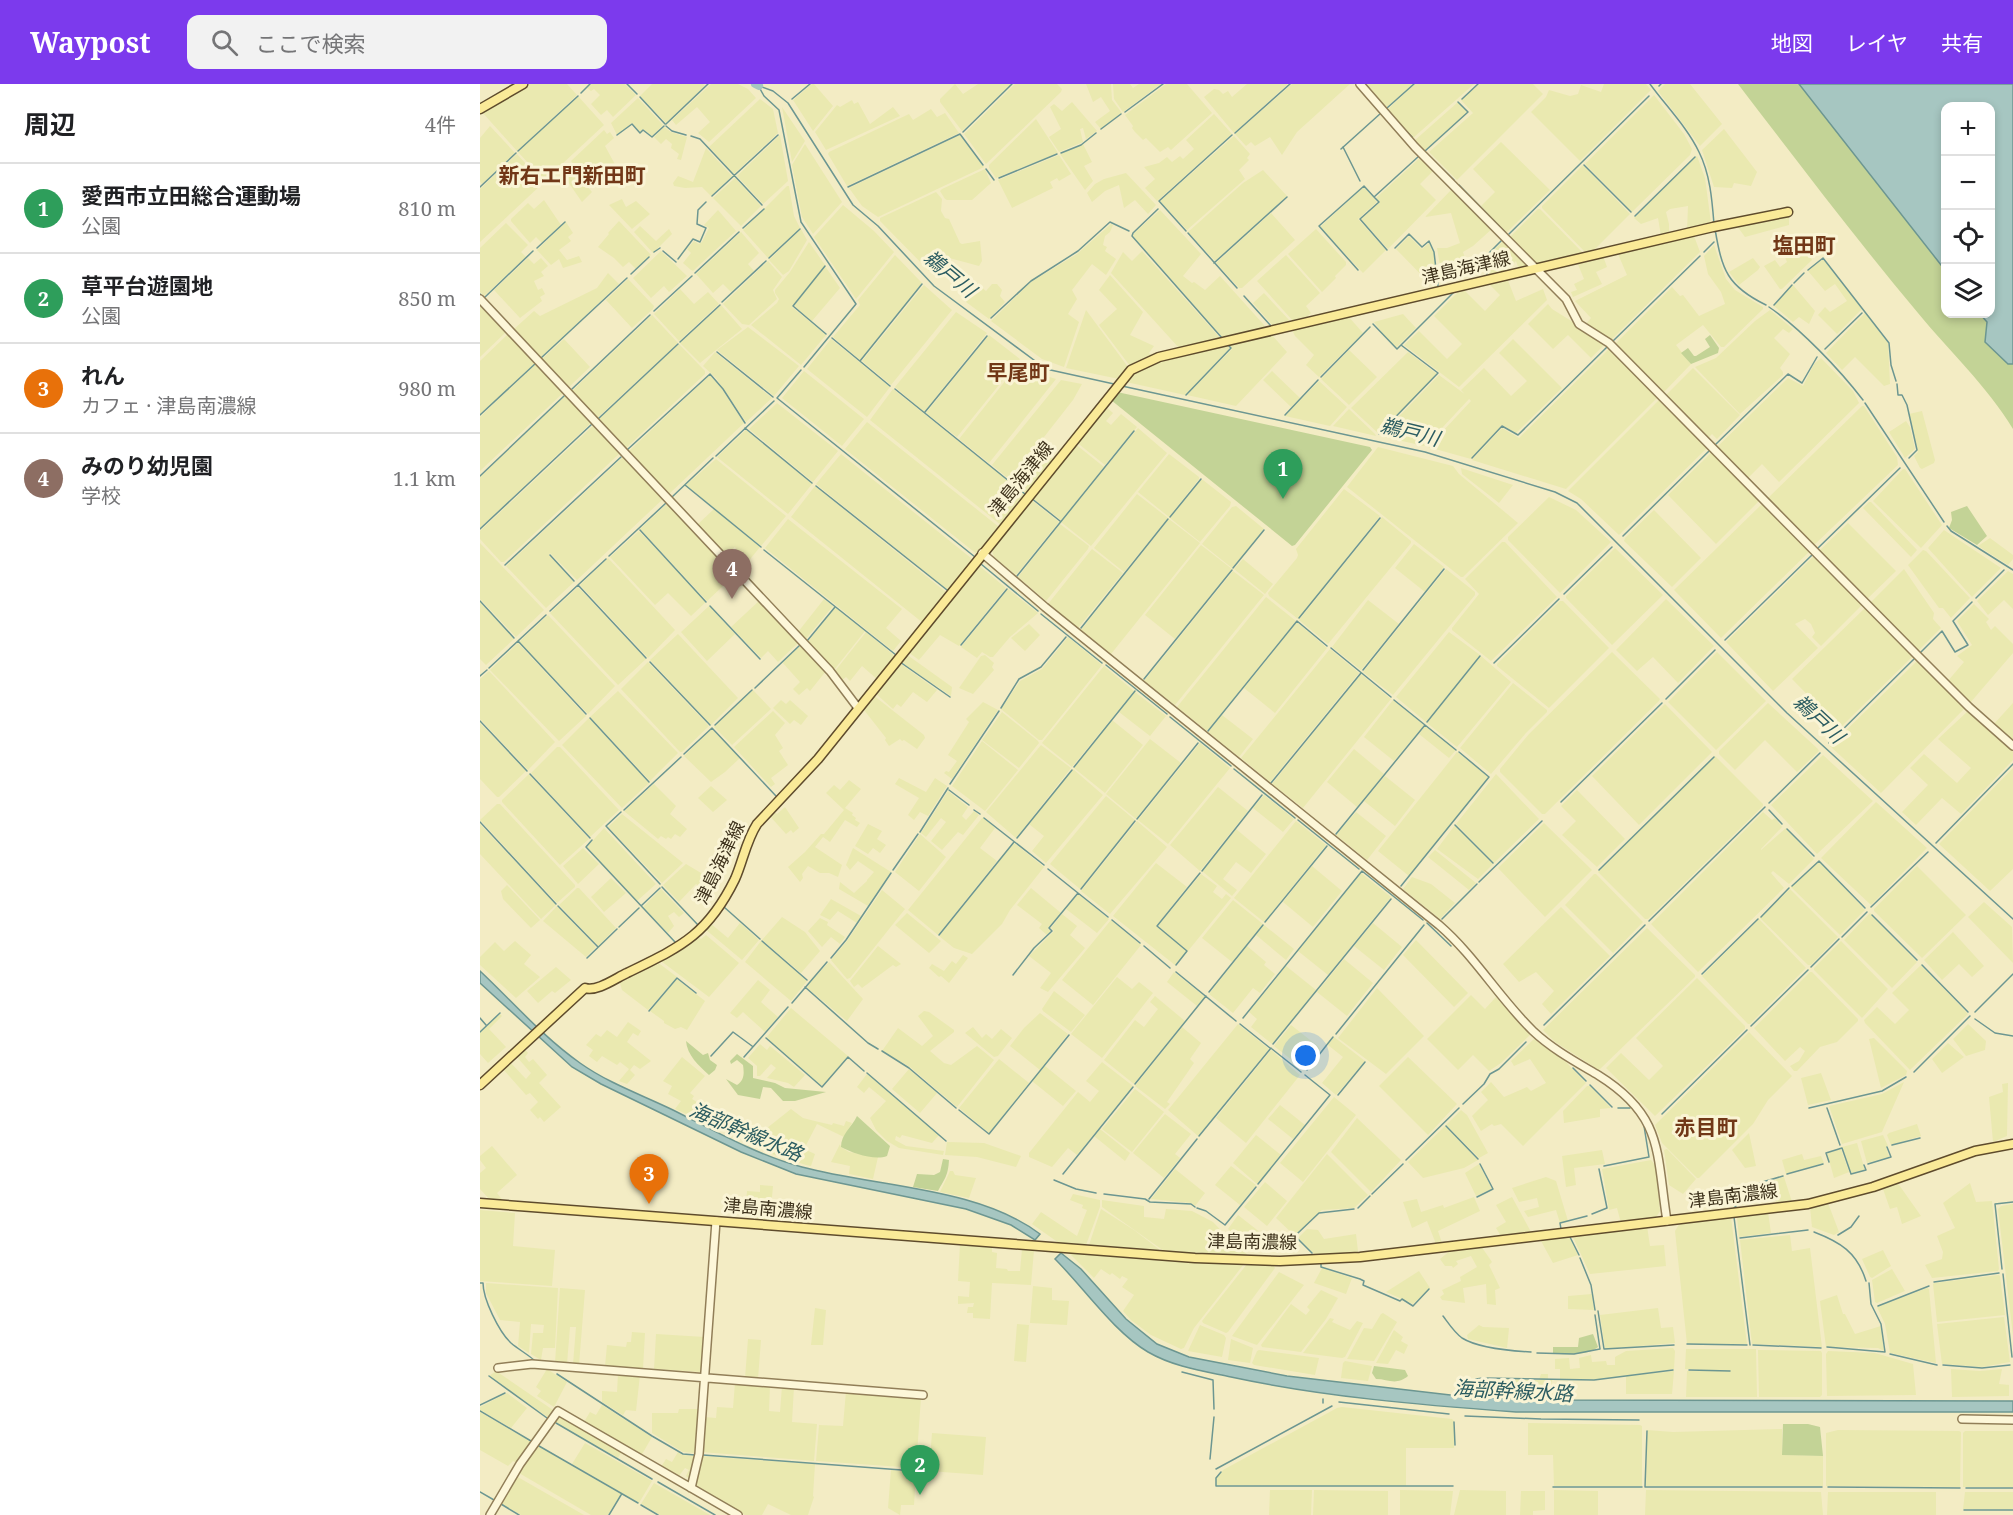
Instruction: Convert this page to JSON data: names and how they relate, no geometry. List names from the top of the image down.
{
  "streets": {
    "main road": ["津島海津線", "津島南濃線"]
  },
  "districts": [
    "新右エ門新田町",
    "塩田町",
    "早尾町",
    "赤目町"
  ],
  "water": ["鵜戸川", "海部幹線水路"],
  "page": {
    "header": "Waypost",
    "search": "ここで検索",
    "nav": ["地図", "レイヤ", "共有"],
    "heading": ["周辺", "4件"],
    "map_buttons": ["+", "−"],
    "list": [
      {
        "mark": "1",
        "name": "愛西市立田総合運動場",
        "note": "公園",
        "value": "810 m"
      },
      {
        "mark": "2",
        "name": "草平台遊園地",
        "note": "公園",
        "value": "850 m"
      },
      {
        "mark": "3",
        "name": "れん",
        "note": "カフェ · 津島南濃線",
        "value": "980 m"
      },
      {
        "mark": "4",
        "name": "みのり幼児園",
        "note": "学校",
        "value": "1.1 km"
      }
    ],
    "pins": [
      "1",
      "4",
      "3",
      "2"
    ]
  }
}
